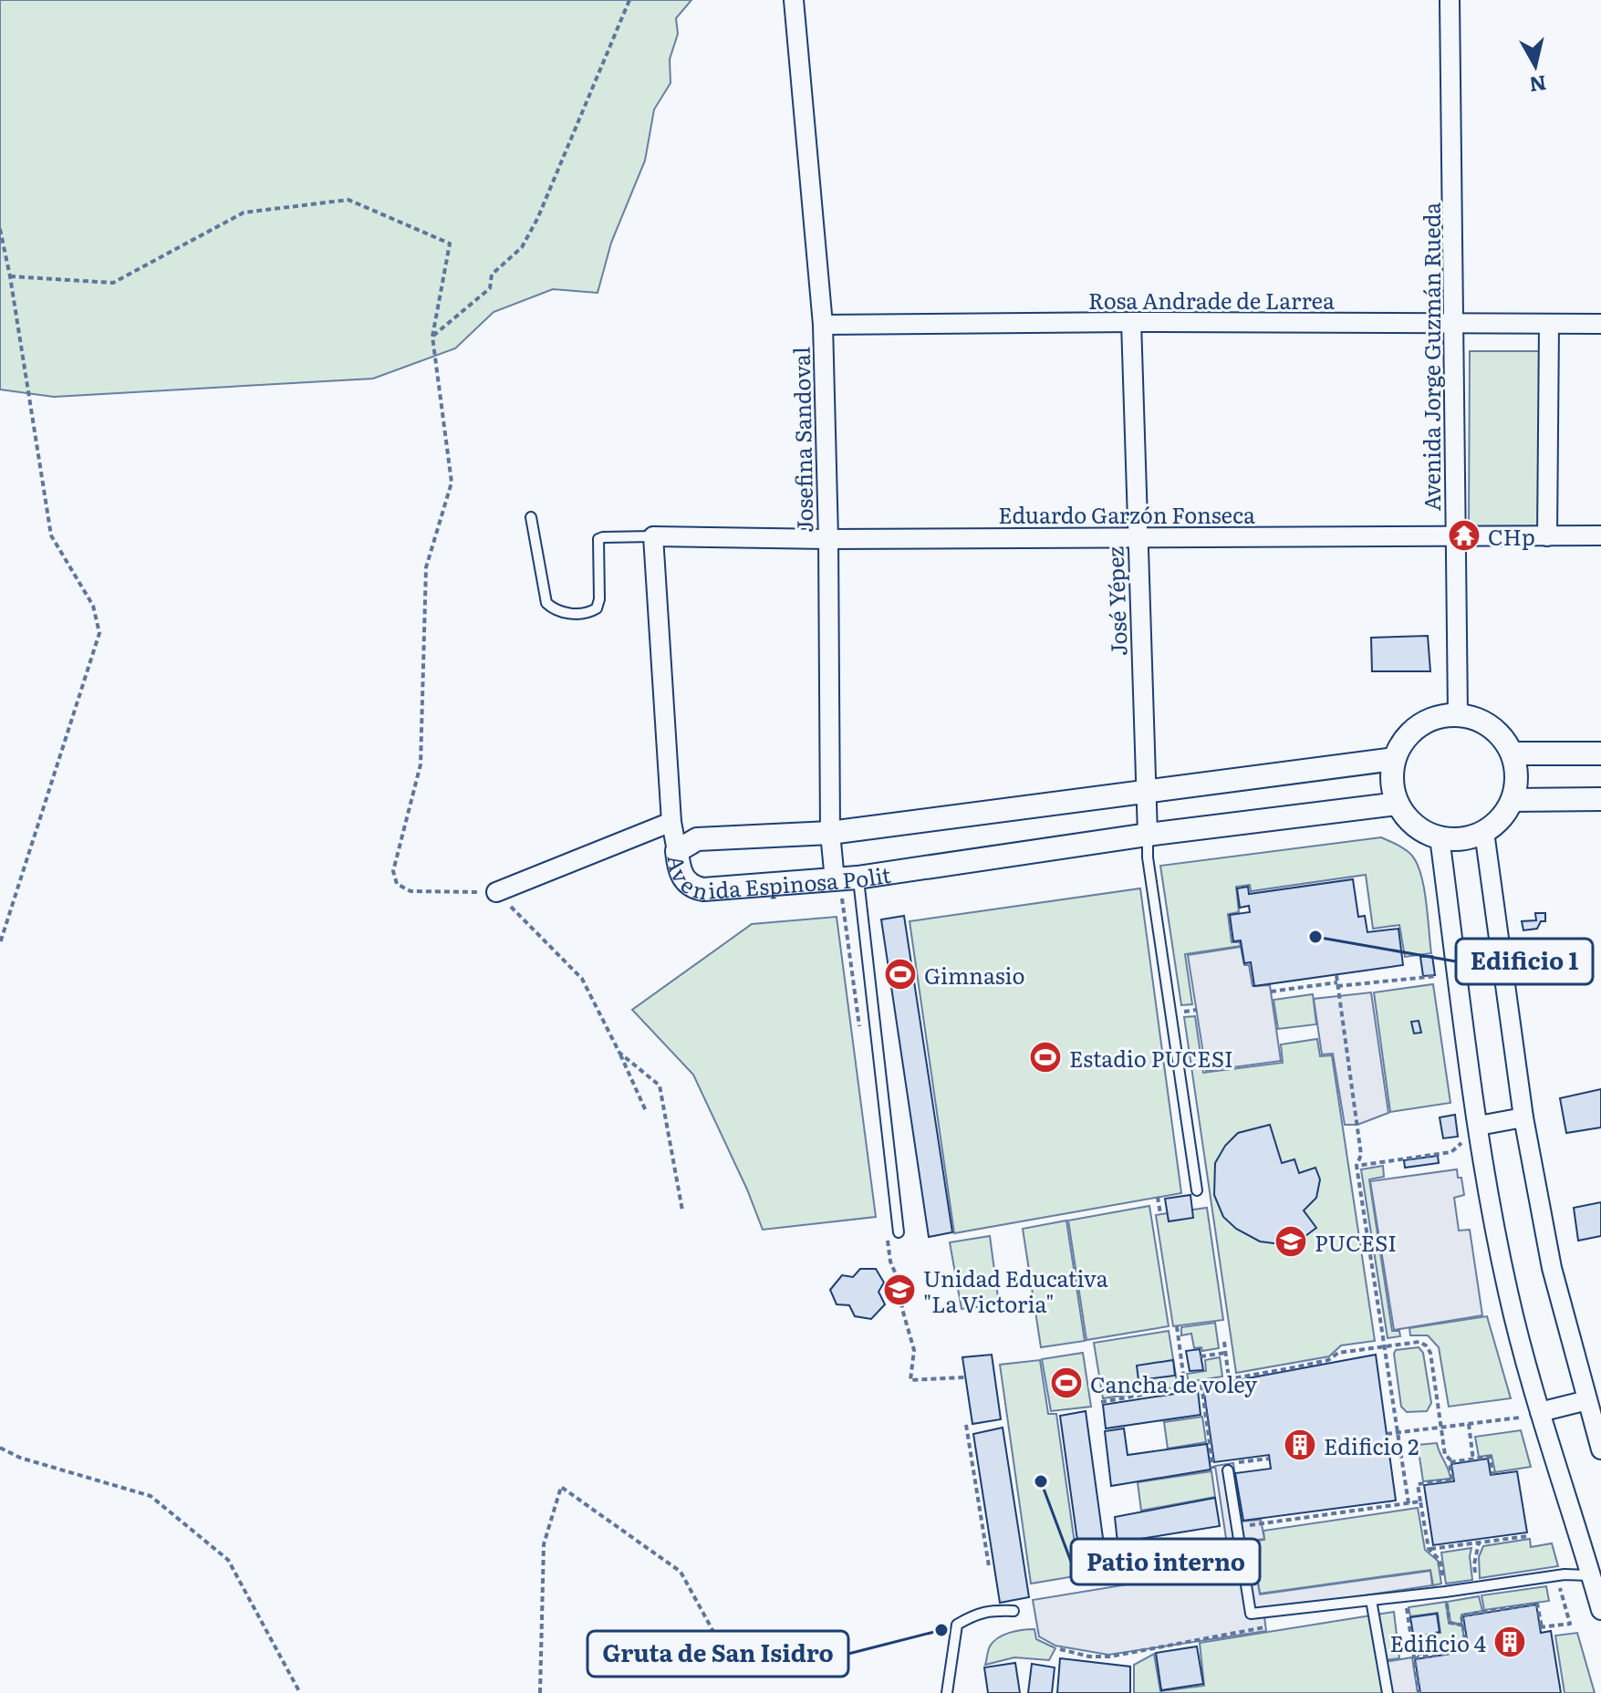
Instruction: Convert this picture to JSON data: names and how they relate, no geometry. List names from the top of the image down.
{
  "streets": {
    "street": [
      "Rosa Andrade de Larrea",
      "Avenida Jorge Guzmán Rueda",
      "Josefina Sandoval",
      "Eduardo Garzón Fonseca",
      "José Yépez",
      "Avenida Espinosa Polit"
    ]
  },
  "crossings": [
    ["Rosa Andrade de Larrea", "Avenida Jorge Guzmán Rueda"],
    ["Rosa Andrade de Larrea", "Josefina Sandoval"],
    ["Rosa Andrade de Larrea", "José Yépez"],
    ["Avenida Jorge Guzmán Rueda", "Eduardo Garzón Fonseca"],
    ["Avenida Jorge Guzmán Rueda", "Avenida Espinosa Polit"],
    ["Josefina Sandoval", "Eduardo Garzón Fonseca"],
    ["Josefina Sandoval", "Avenida Espinosa Polit"],
    ["Eduardo Garzón Fonseca", "José Yépez"],
    ["José Yépez", "Avenida Espinosa Polit"]
  ],
  "places": {
    "temple": ["CHp"],
    "other": ["Edificio 1", "Patio interno", "Gruta de San Isidro"],
    "sports": ["Gimnasio", "Estadio PUCESI", "Cancha de voley"],
    "school or university": ["PUCESI", "Unidad Educativa \"La Victoria\""],
    "building": ["Edificio 2", "Edificio 4"]
  },
  "north": "bottom"
}
